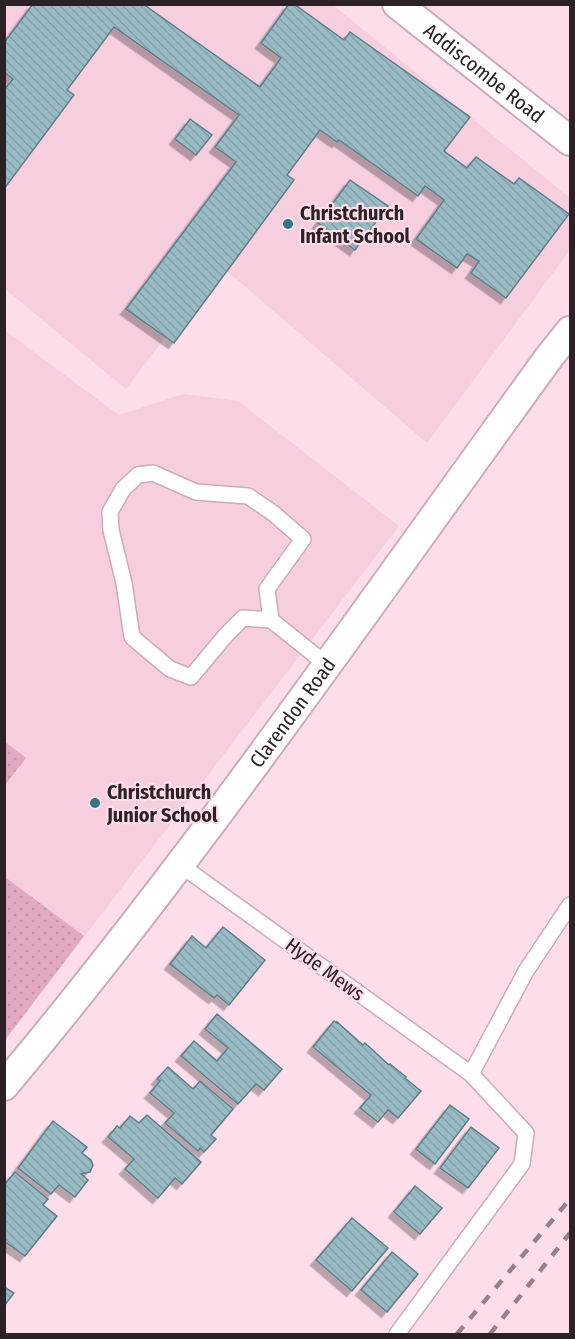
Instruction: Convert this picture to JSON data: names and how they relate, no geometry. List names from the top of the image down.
{
  "streets": {
    "street": ["Addiscombe Road", "Clarendon Road"],
    "lane": ["Hyde Mews"]
  },
  "crossings": [
    ["Clarendon Road", "Hyde Mews"]
  ],
  "places": ["Christchurch Infant School", "Christchurch Junior School"]
}
